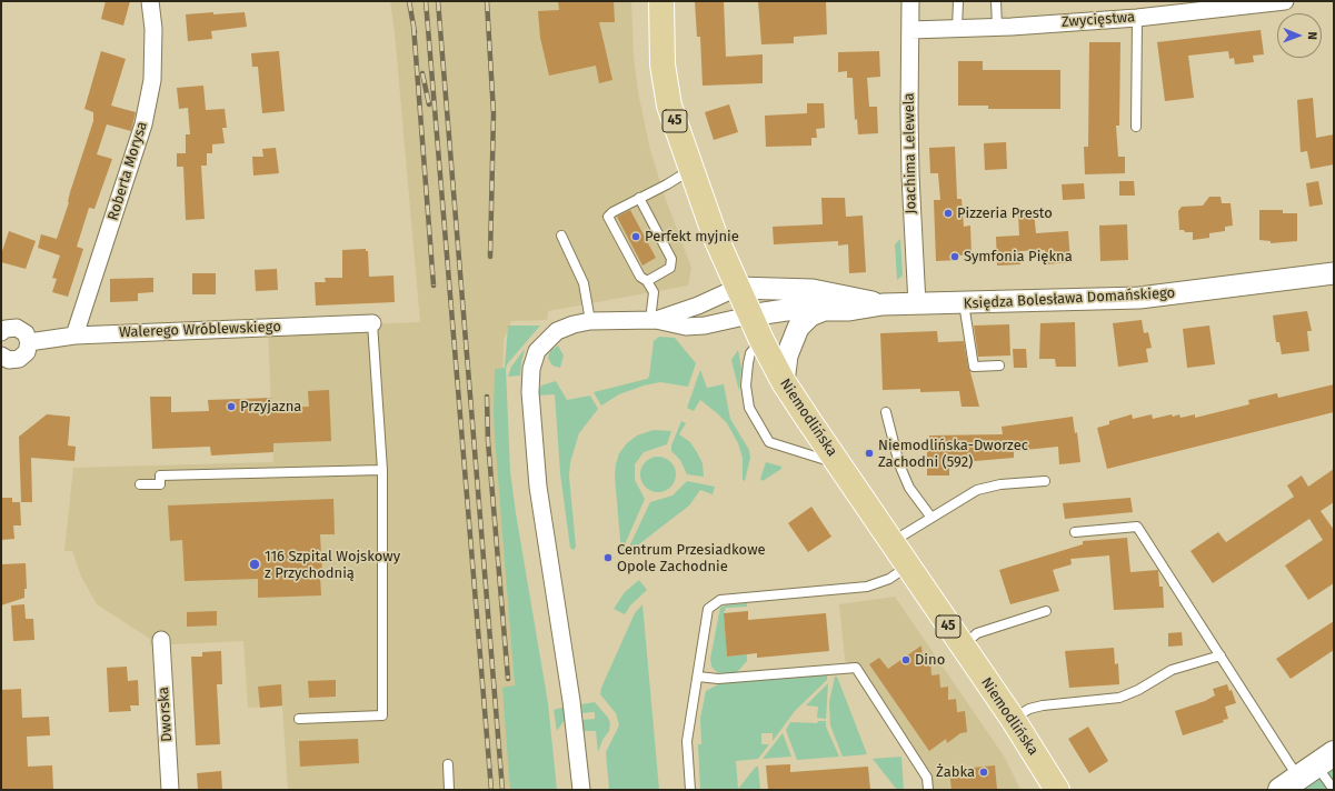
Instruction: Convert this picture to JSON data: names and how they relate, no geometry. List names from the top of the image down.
{
  "streets": {
    "main road": ["45", "Niemodlińska"],
    "street": [
      "Zwycięstwa",
      "Joachima Lelewela",
      "Roberta Morysa",
      "Księdza Bolesława Domańskiego",
      "Walerego Wróblewskiego",
      "Dworska"
    ]
  },
  "crossings": [
    ["Zwycięstwa", "Joachima Lelewela"],
    ["Joachima Lelewela", "Księdza Bolesława Domańskiego"],
    ["Roberta Morysa", "Walerego Wróblewskiego"],
    ["Księdza Bolesława Domańskiego", "Niemodlińska"]
  ],
  "places": [
    "Pizzeria Presto",
    "Perfekt myjnie",
    "Symfonia Piękna",
    "Przyjazna",
    "Niemodlińska-Dworzec Zachodni (592)",
    "Centrum Przesiadkowe Opole Zachodnie",
    "116 Szpital Wojskowy z Przychodnią",
    "Dino",
    "Żabka"
  ],
  "north": "right"
}
